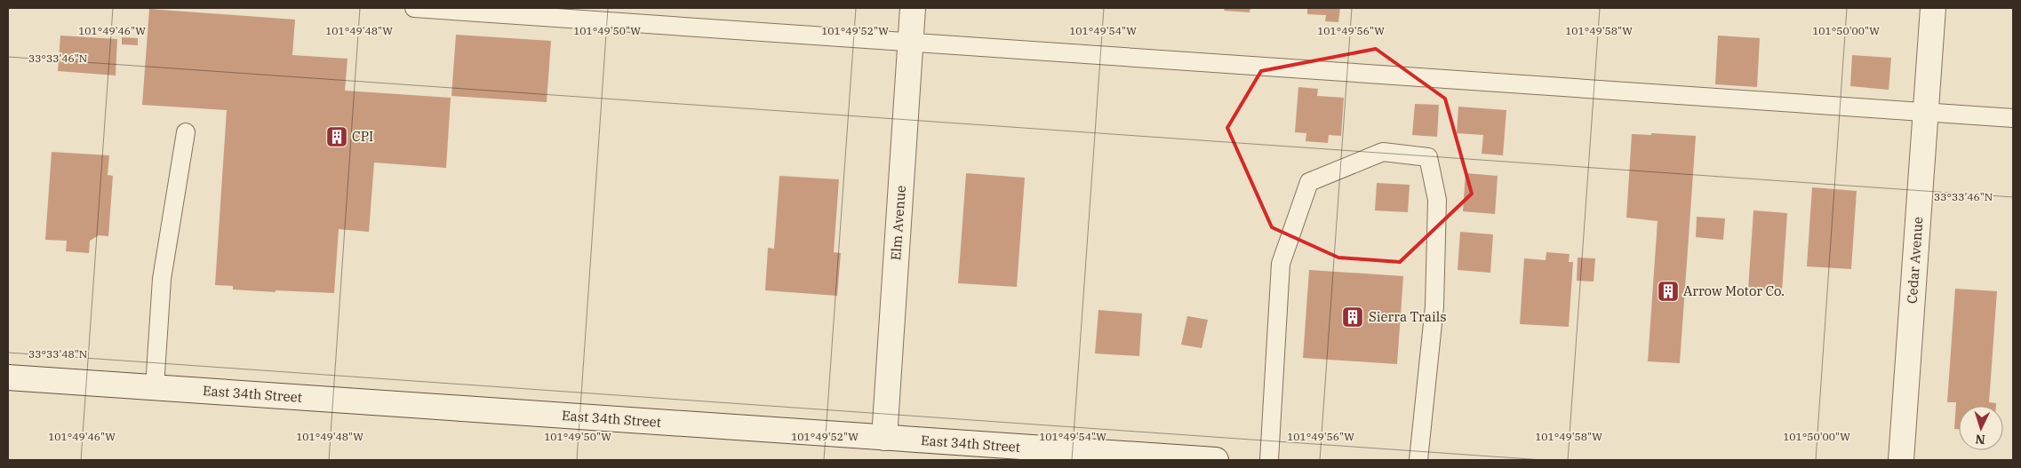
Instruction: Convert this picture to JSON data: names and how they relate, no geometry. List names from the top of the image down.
{
  "streets": {
    "main road": ["Elm Avenue", "Cedar Avenue", "East 34th Street"]
  },
  "crossings": [
    ["Elm Avenue", "East 34th Street"]
  ],
  "places": {
    "building": ["CPI", "Arrow Motor Co.", "Sierra Trails"]
  },
  "north": "bottom",
  "coordinates": [
    "101°49'46\"W",
    "101°49'48\"W",
    "101°49'50\"W",
    "101°49'52\"W",
    "101°49'54\"W",
    "101°49'56\"W",
    "101°49'58\"W",
    "101°50'00\"W",
    "33°33'46\"N",
    "33°33'48\"N"
  ]
}
